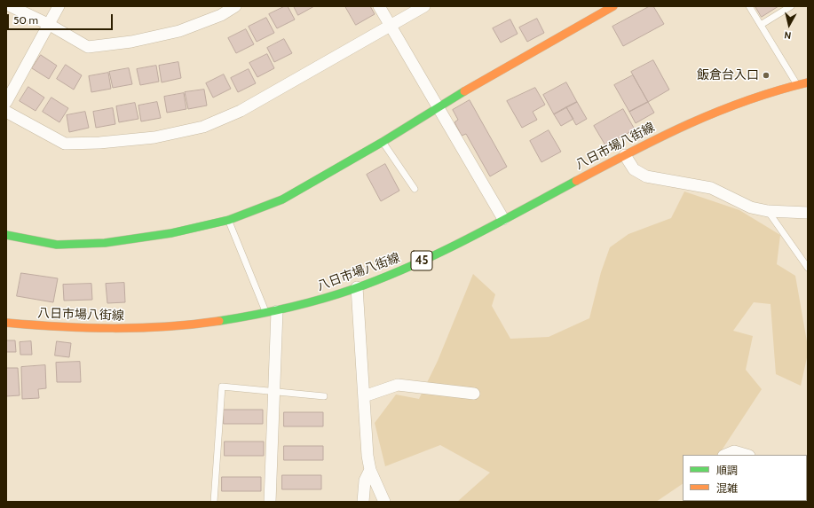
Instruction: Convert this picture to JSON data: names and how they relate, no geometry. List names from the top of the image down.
{
  "streets": {
    "main road": ["八日市場八街線", "45"]
  },
  "places": ["飯倉台入口"],
  "legend": ["順調", "混雑"],
  "scale_bar": "50 m",
  "north": "bottom"
}
